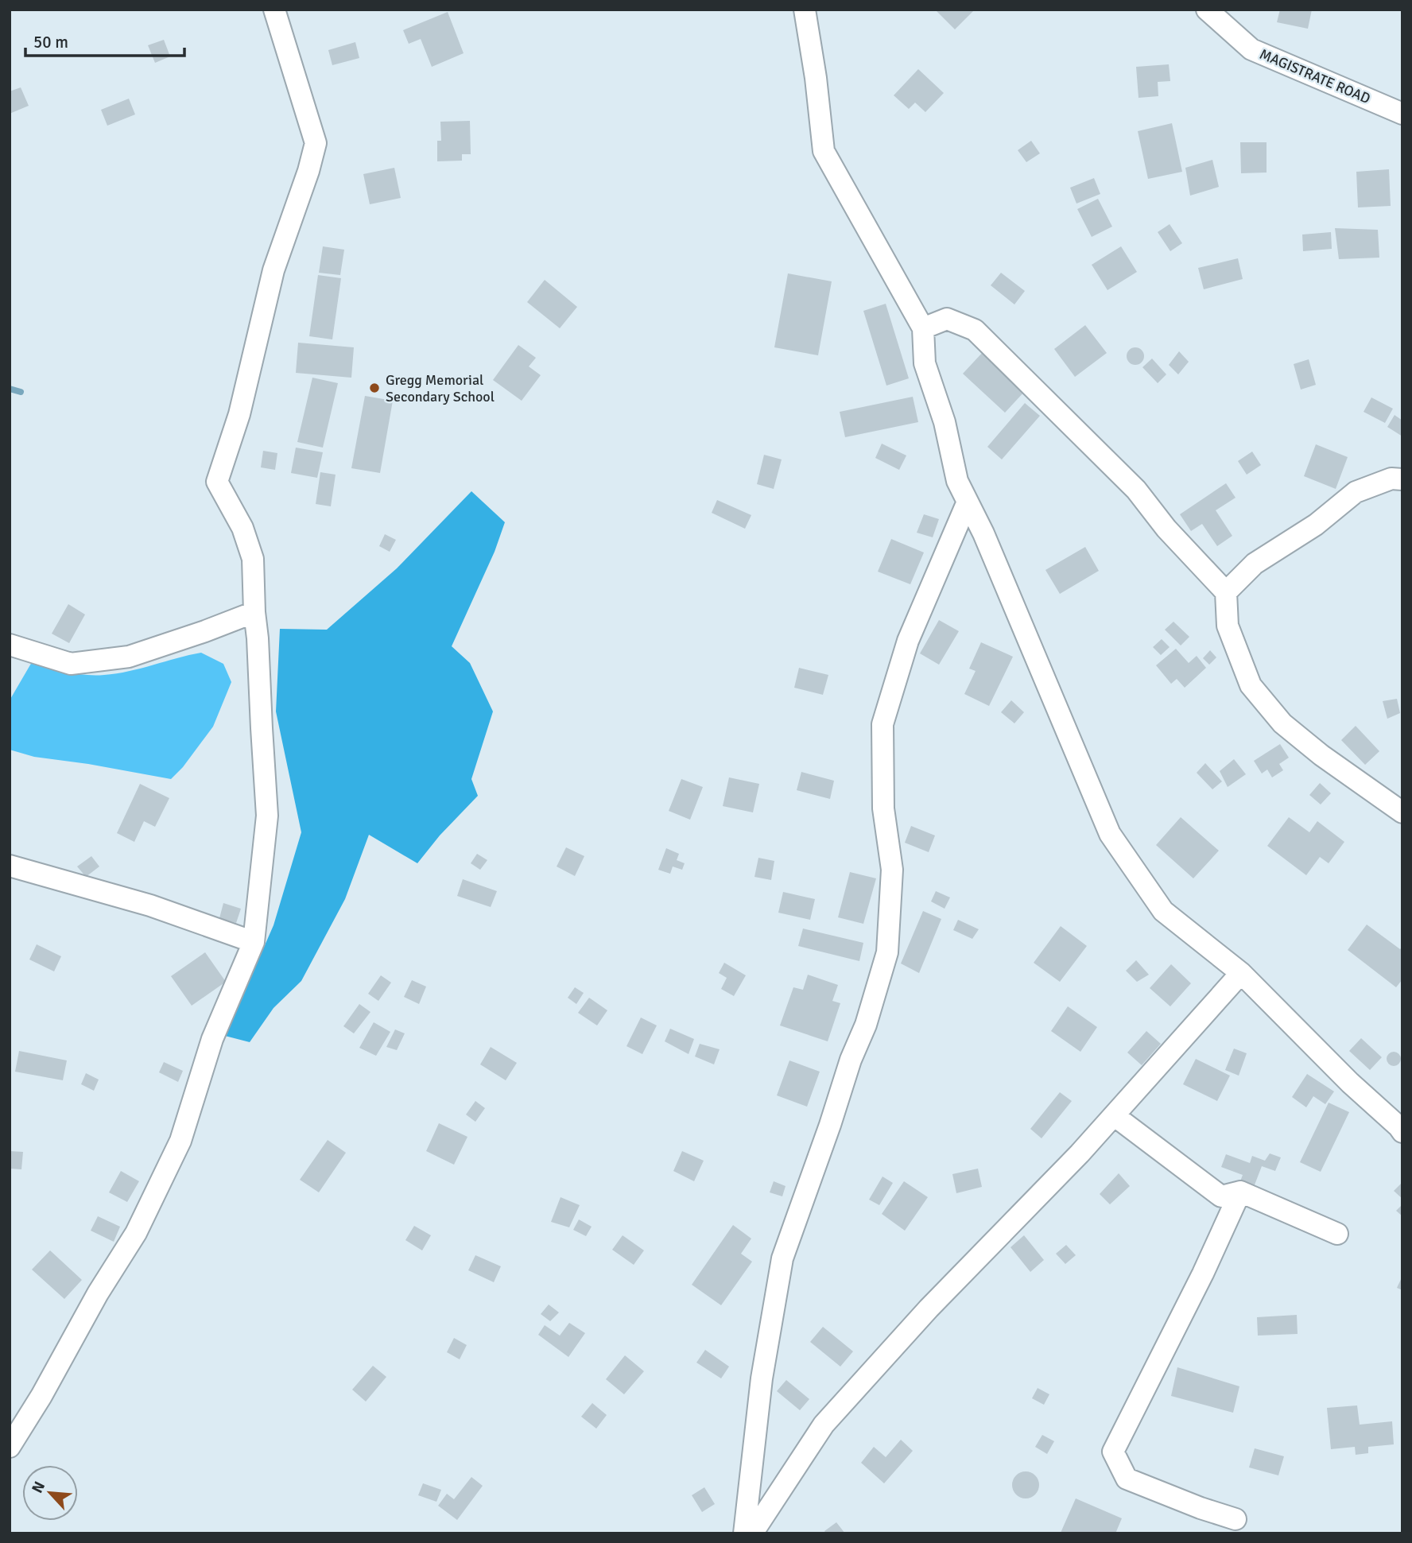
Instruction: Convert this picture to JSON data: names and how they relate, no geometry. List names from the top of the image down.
{
  "streets": {
    "street": ["MAGISTRATE ROAD"]
  },
  "places": ["Gregg Memorial Secondary School"],
  "scale_bar": "50 m",
  "north": "top left"
}
